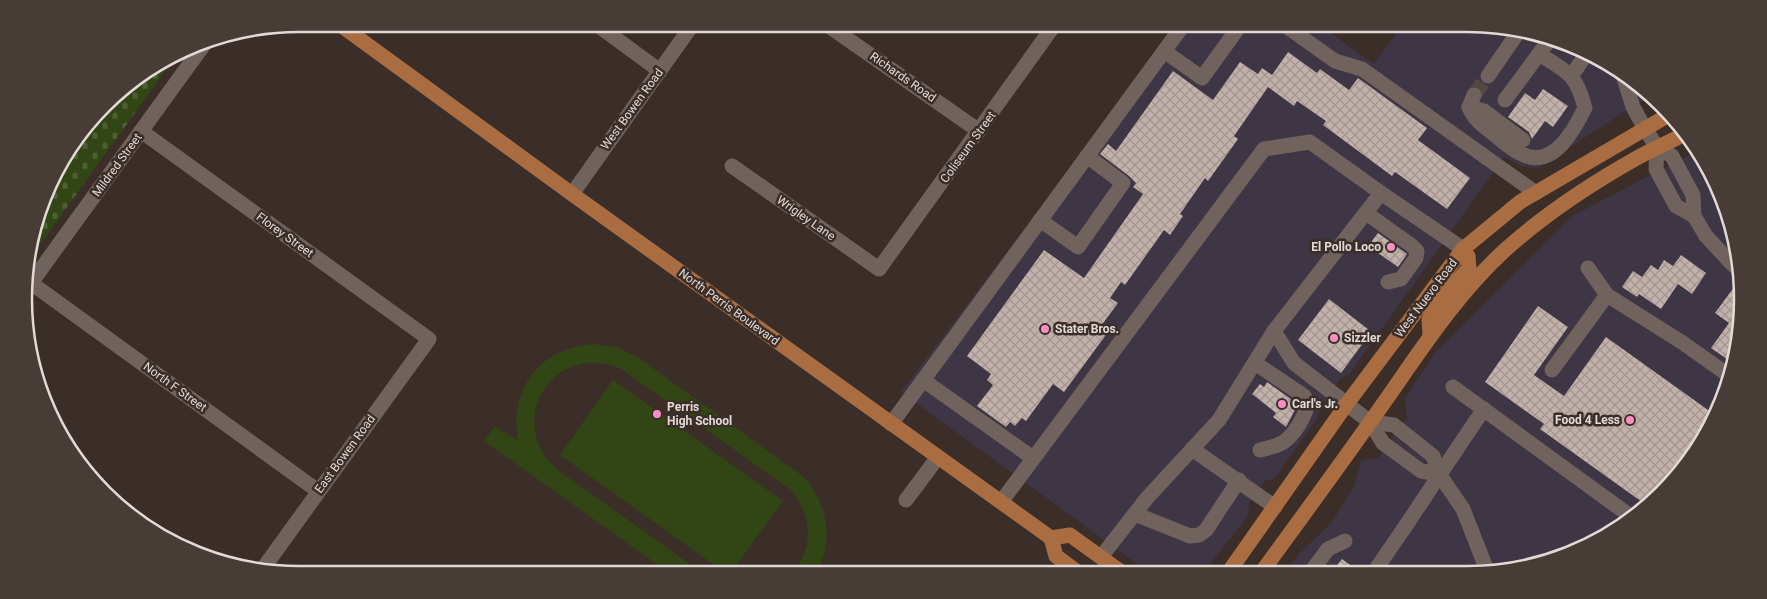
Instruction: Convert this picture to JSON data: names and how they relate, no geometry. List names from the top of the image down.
{
  "streets": {
    "main road": ["West Nuevo Road", "North Perris Boulevard"],
    "street": [
      "Richards Road",
      "West Bowen Road",
      "Coliseum Street",
      "Mildred Street",
      "Wrigley Lane",
      "Florey Street",
      "North F Street",
      "East Bowen Road"
    ]
  },
  "crossings": [
    ["Richards Road", "Coliseum Street"],
    ["West Bowen Road", "North Perris Boulevard"],
    ["Coliseum Street", "Wrigley Lane"],
    ["Mildred Street", "Florey Street"],
    ["Florey Street", "East Bowen Road"],
    ["North F Street", "East Bowen Road"]
  ],
  "places": [
    "El Pollo Loco",
    "Stater Bros.",
    "Sizzler",
    "Carl's Jr.",
    "Perris High School",
    "Food 4 Less"
  ]
}
